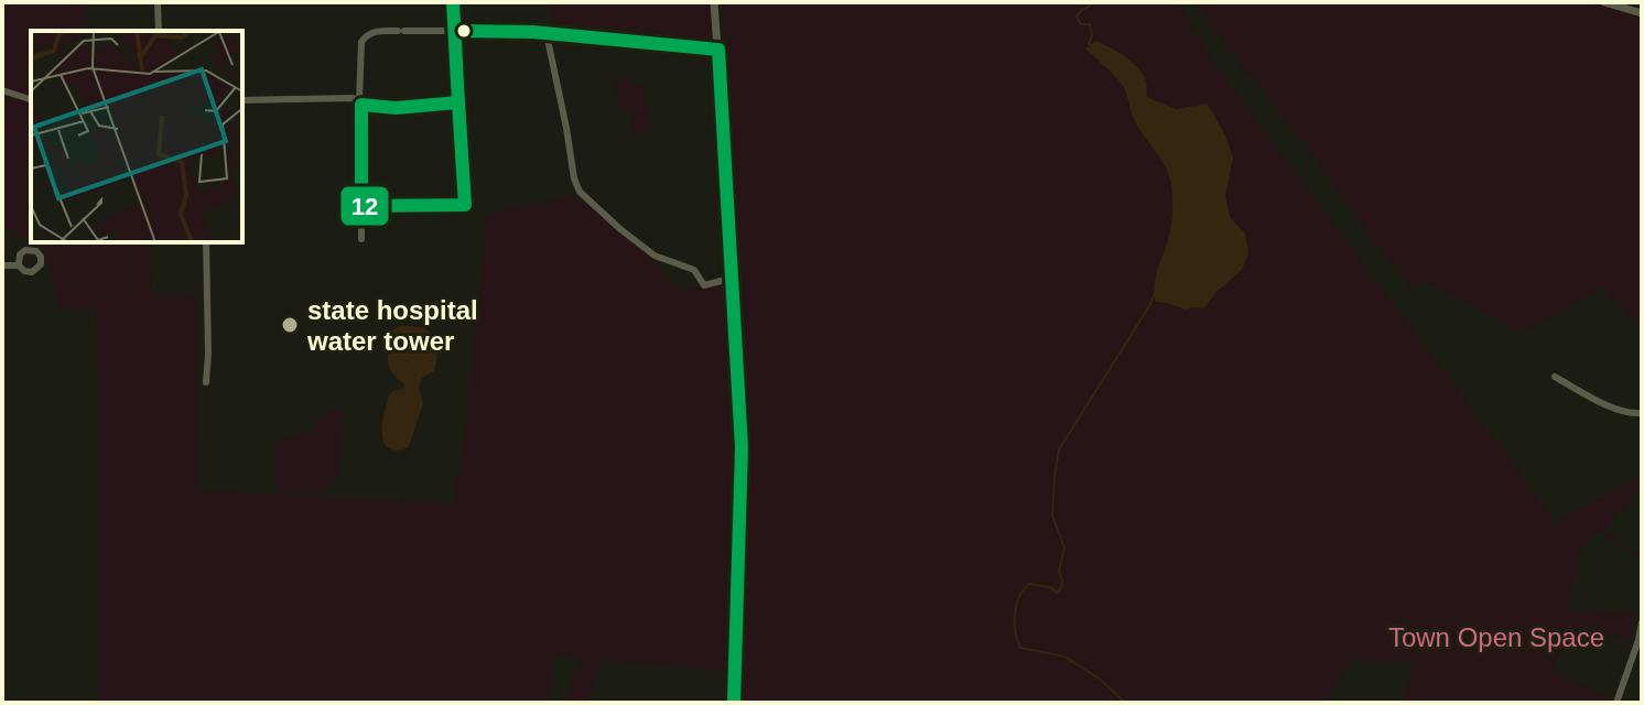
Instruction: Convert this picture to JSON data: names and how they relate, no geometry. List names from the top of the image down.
{
  "parks": ["Town Open Space"],
  "places": ["state hospital water tower"],
  "lines": ["transit line 12"]
}
